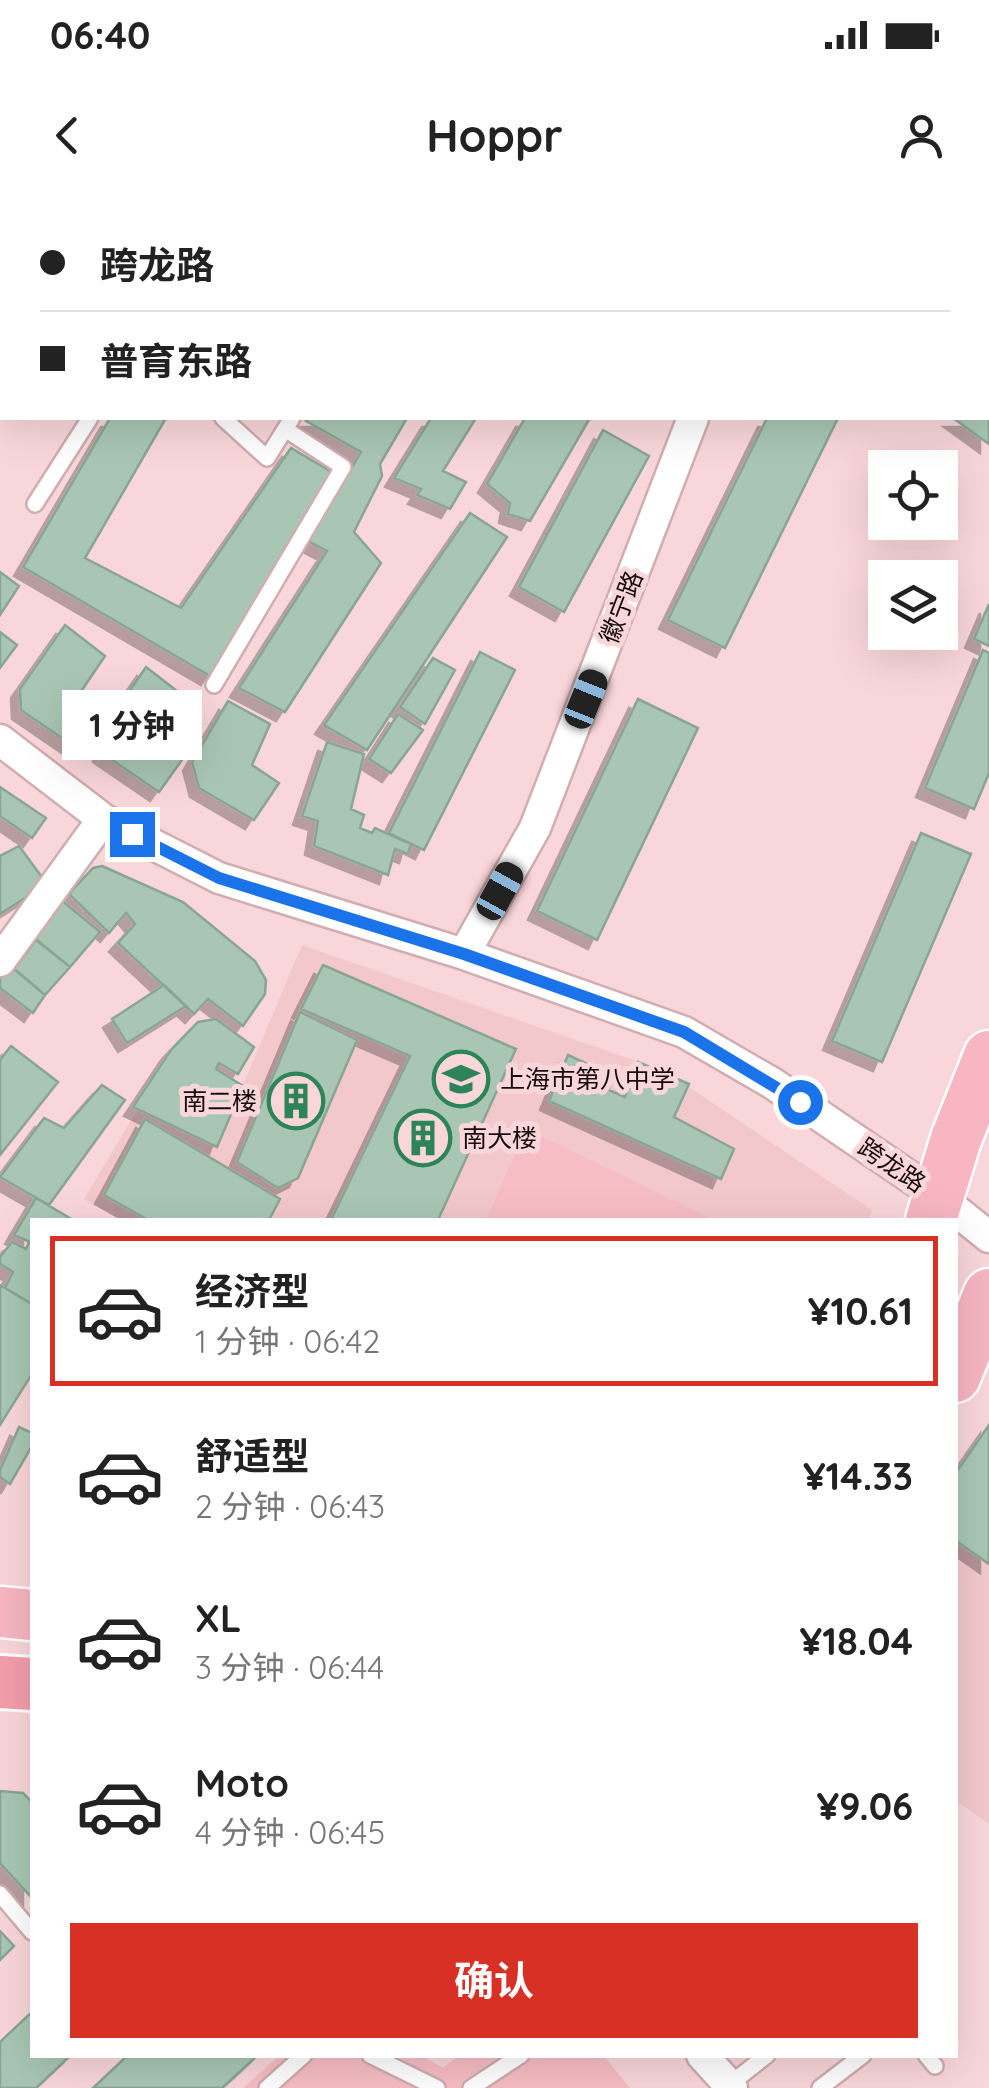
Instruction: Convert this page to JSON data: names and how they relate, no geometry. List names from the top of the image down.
{
  "streets": {
    "street": ["徽宁路", "跨龙路"]
  },
  "crossings": [
    ["徽宁路", "跨龙路"]
  ],
  "places": {
    "school or university": ["上海市第八中学"],
    "building": ["南二楼", "南大楼"]
  },
  "page": {
    "status": "06:40",
    "header": "Hoppr",
    "banner": ["跨龙路", "普育东路"],
    "bubble": "1 分钟",
    "list": [
      {
        "name": "经济型",
        "note": "1 分钟 · 06:42",
        "value": "¥10.61"
      },
      {
        "name": "舒适型",
        "note": "2 分钟 · 06:43",
        "value": "¥14.33"
      },
      {
        "name": "XL",
        "note": "3 分钟 · 06:44",
        "value": "¥18.04"
      },
      {
        "name": "Moto",
        "note": "4 分钟 · 06:45",
        "value": "¥9.06"
      }
    ],
    "buttons": "确认"
  }
}
